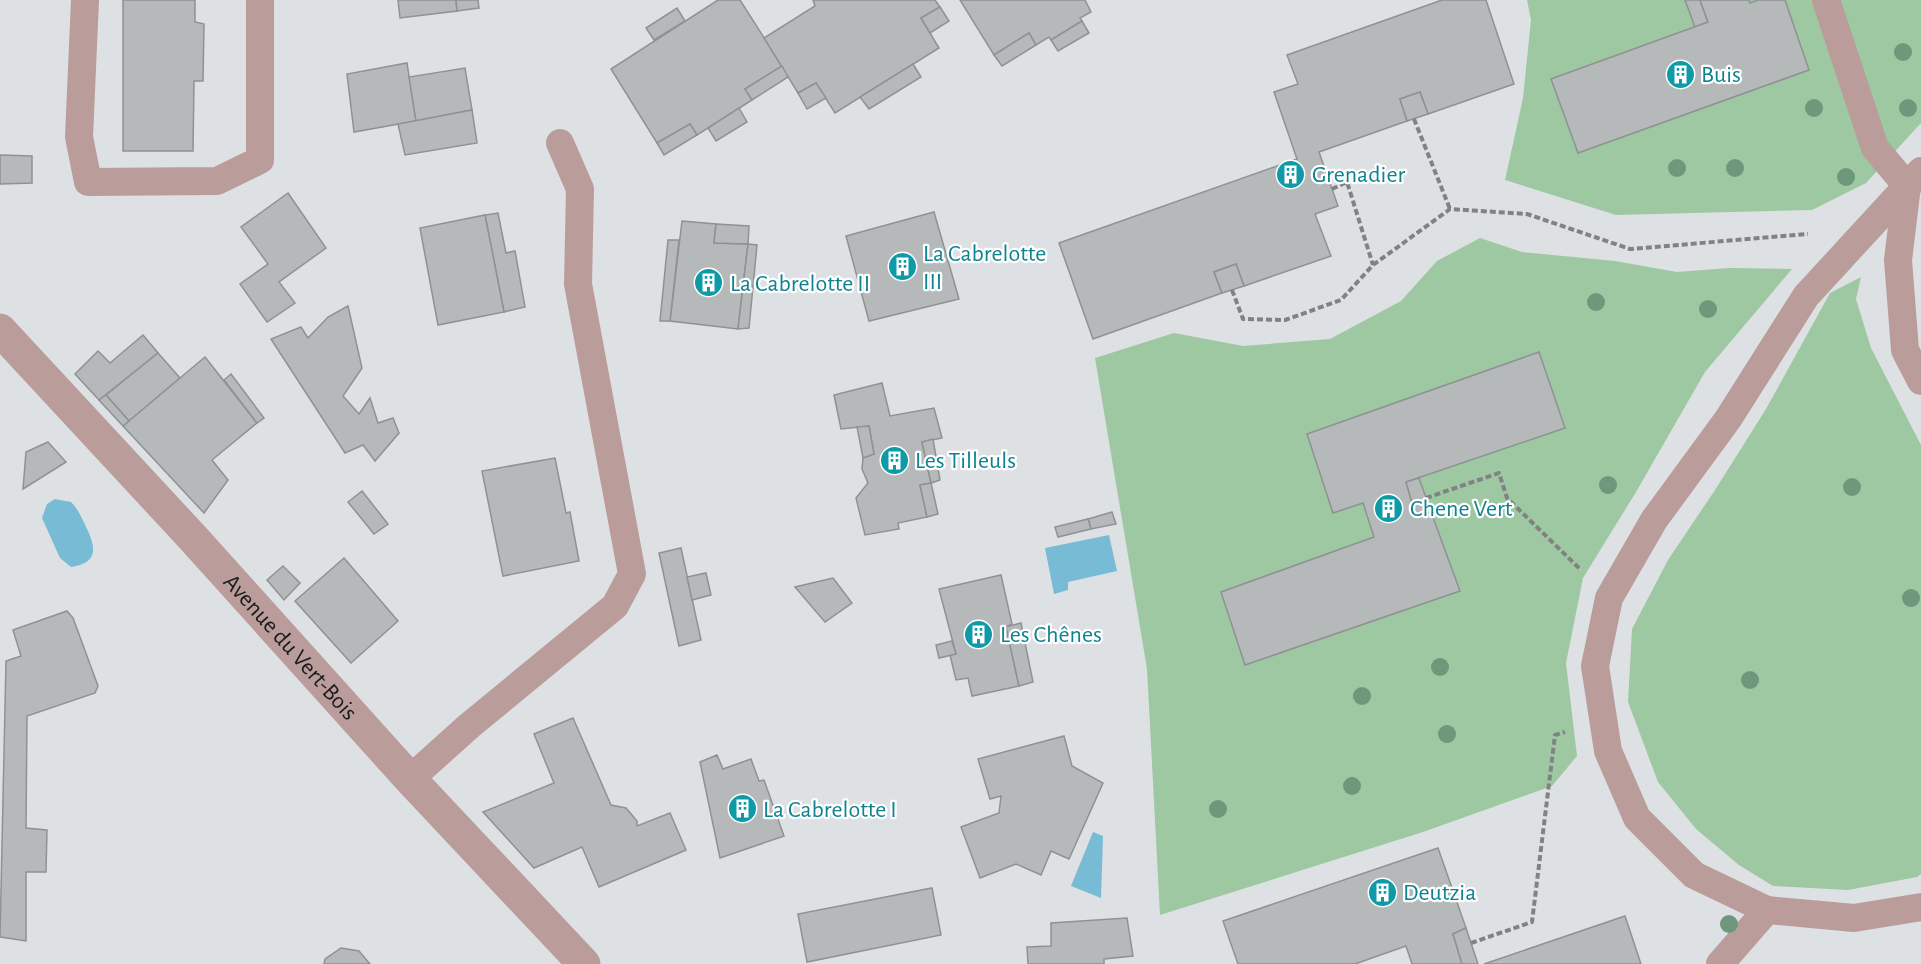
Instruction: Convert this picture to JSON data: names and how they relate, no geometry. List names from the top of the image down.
{
  "streets": {
    "street": ["Avenue du Vert-Bois"]
  },
  "places": {
    "building": [
      "Buis",
      "Grenadier",
      "La Cabrelotte III",
      "La Cabrelotte II",
      "Les Tilleuls",
      "Chene Vert",
      "Les Chênes",
      "La Cabrelotte I",
      "Deutzia"
    ]
  }
}
